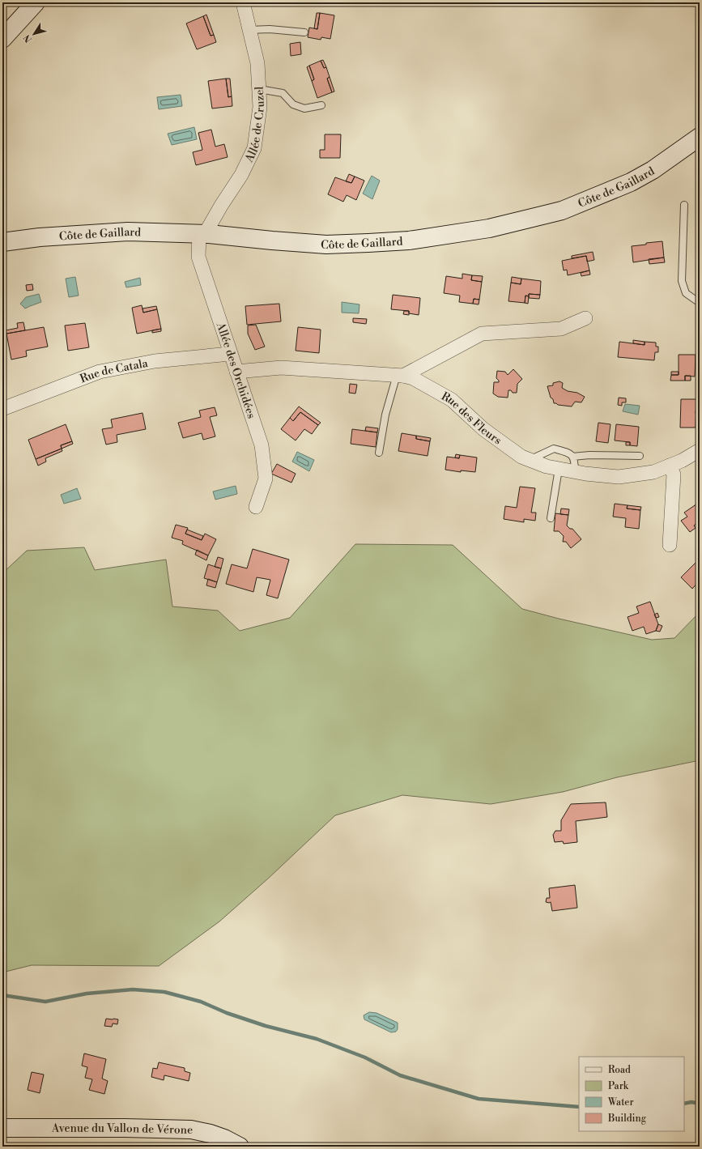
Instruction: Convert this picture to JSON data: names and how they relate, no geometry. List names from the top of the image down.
{
  "streets": {
    "street": [
      "Allée de Cruzel",
      "Côte de Gaillard",
      "Allée des Orchidées",
      "Rue de Catala",
      "Rue des Fleurs",
      "Avenue du Vallon de Vérone"
    ]
  },
  "crossings": [
    ["Allée de Cruzel", "Côte de Gaillard"],
    ["Allée de Cruzel", "Allée des Orchidées"],
    ["Côte de Gaillard", "Allée des Orchidées"],
    ["Allée des Orchidées", "Rue de Catala"],
    ["Allée des Orchidées", "Rue des Fleurs"]
  ],
  "legend": [
    "Road",
    "Park",
    "Water",
    "Building"
  ],
  "north": "bottom left"
}
